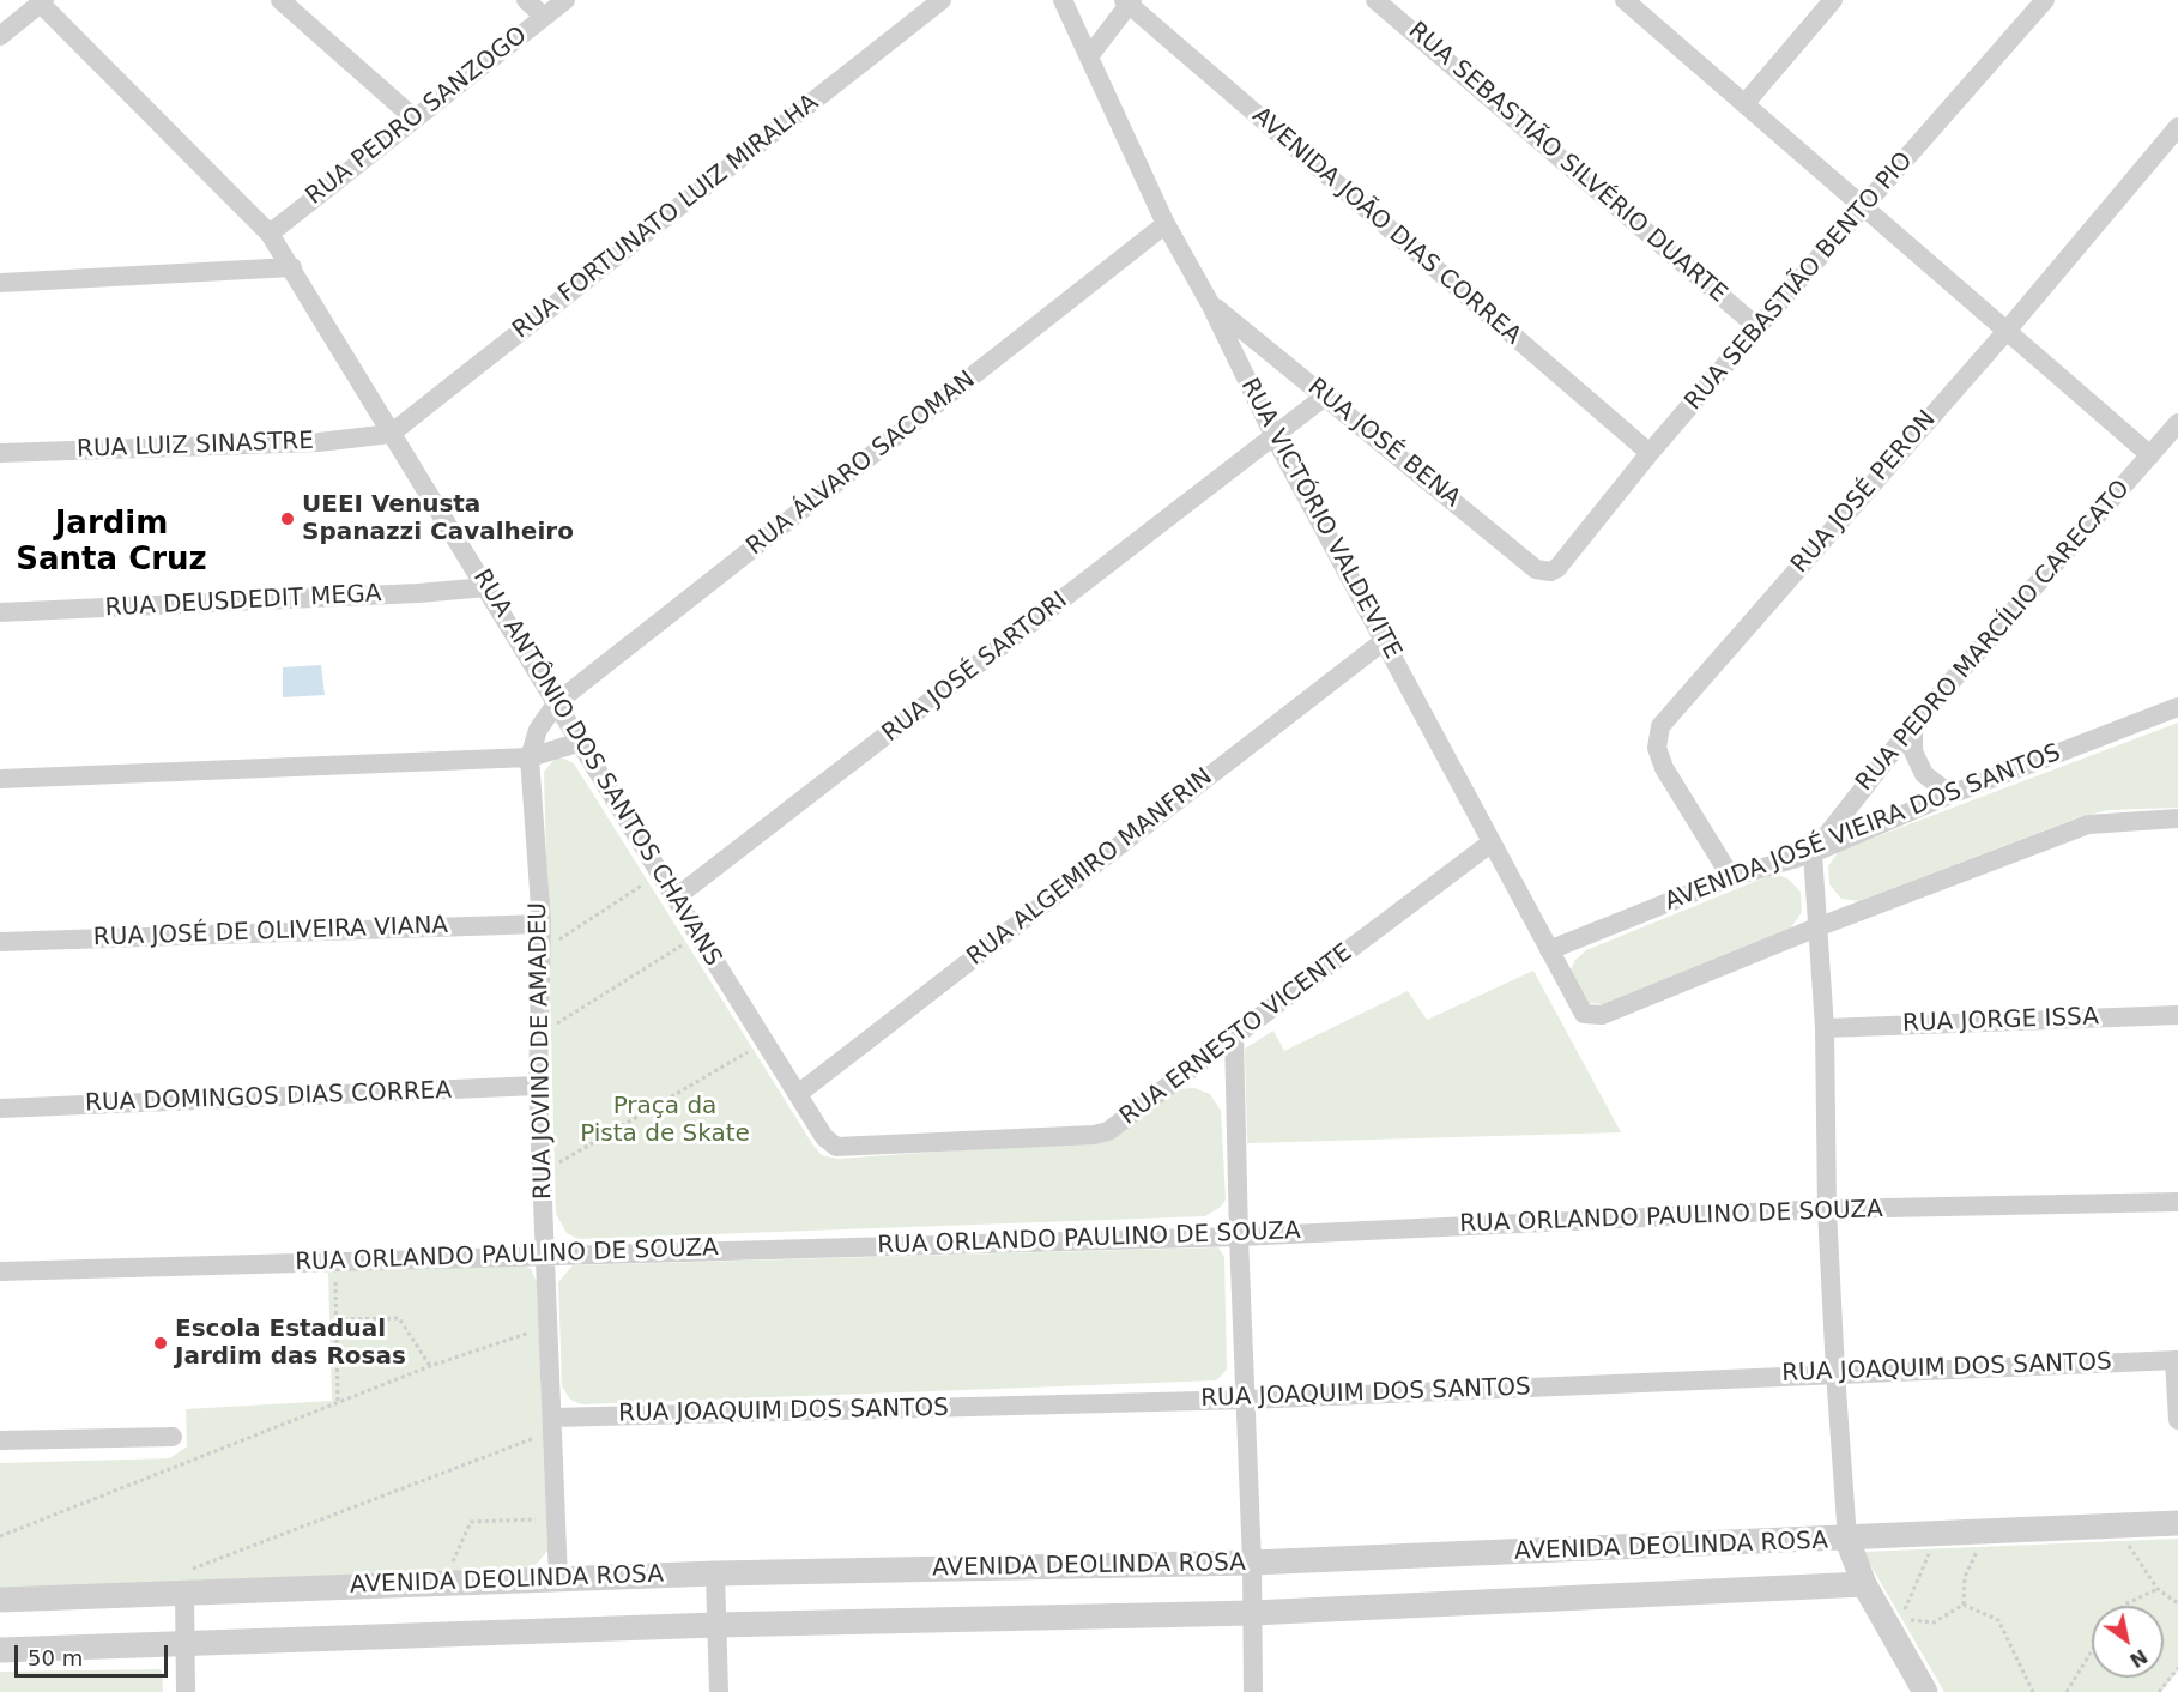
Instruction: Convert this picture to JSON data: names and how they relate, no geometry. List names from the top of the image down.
{
  "streets": {
    "street": [
      "RUA PEDRO SANZOGO",
      "RUA SEBASTIÃO SILVÉRIO DUARTE",
      "RUA FORTUNATO LUIZ MIRALHA",
      "AVENIDA JOÃO DIAS CORREA",
      "RUA SEBASTIÃO BENTO PIO",
      "RUA JOSÉ BENA",
      "RUA LUIZ SINASTRE",
      "RUA ÁLVARO SACOMAN",
      "RUA JOSÉ PERON",
      "RUA VICTÓRIO VALDEVITE",
      "RUA DEUSDEDIT MEGA",
      "RUA PEDRO MARCÍLIO CARECATO",
      "RUA JOSÉ SARTORI",
      "RUA ANTÔNIO DOS SANTOS CHAVANS",
      "AVENIDA JOSÉ VIEIRA DOS SANTOS",
      "RUA ALGEMIRO MANFRIN",
      "RUA JOSÉ DE OLIVEIRA VIANA",
      "RUA JORGE ISSA",
      "RUA ERNESTO VICENTE",
      "RUA JOVINO DE AMADEU",
      "RUA DOMINGOS DIAS CORREA",
      "RUA ORLANDO PAULINO DE SOUZA",
      "RUA JOAQUIM DOS SANTOS",
      "AVENIDA DEOLINDA ROSA"
    ]
  },
  "crossings": [
    ["RUA PEDRO SANZOGO", "RUA ANTÔNIO DOS SANTOS CHAVANS"],
    ["RUA SEBASTIÃO SILVÉRIO DUARTE", "RUA SEBASTIÃO BENTO PIO"],
    ["RUA FORTUNATO LUIZ MIRALHA", "RUA LUIZ SINASTRE"],
    ["RUA FORTUNATO LUIZ MIRALHA", "RUA ANTÔNIO DOS SANTOS CHAVANS"],
    ["AVENIDA JOÃO DIAS CORREA", "RUA SEBASTIÃO BENTO PIO"],
    ["RUA SEBASTIÃO BENTO PIO", "RUA JOSÉ BENA"],
    ["RUA JOSÉ BENA", "RUA VICTÓRIO VALDEVITE"],
    ["RUA JOSÉ BENA", "RUA JOSÉ SARTORI"],
    ["RUA LUIZ SINASTRE", "RUA ANTÔNIO DOS SANTOS CHAVANS"],
    ["RUA ÁLVARO SACOMAN", "RUA VICTÓRIO VALDEVITE"],
    ["RUA ÁLVARO SACOMAN", "RUA ANTÔNIO DOS SANTOS CHAVANS"],
    ["RUA ÁLVARO SACOMAN", "RUA JOVINO DE AMADEU"],
    ["RUA JOSÉ PERON", "AVENIDA JOSÉ VIEIRA DOS SANTOS"],
    ["RUA VICTÓRIO VALDEVITE", "RUA JOSÉ SARTORI"],
    ["RUA VICTÓRIO VALDEVITE", "AVENIDA JOSÉ VIEIRA DOS SANTOS"],
    ["RUA VICTÓRIO VALDEVITE", "RUA ALGEMIRO MANFRIN"],
    ["RUA VICTÓRIO VALDEVITE", "RUA ERNESTO VICENTE"],
    ["RUA DEUSDEDIT MEGA", "RUA ANTÔNIO DOS SANTOS CHAVANS"],
    ["RUA PEDRO MARCÍLIO CARECATO", "AVENIDA JOSÉ VIEIRA DOS SANTOS"],
    ["RUA JOSÉ SARTORI", "RUA ANTÔNIO DOS SANTOS CHAVANS"],
    ["RUA ANTÔNIO DOS SANTOS CHAVANS", "RUA ALGEMIRO MANFRIN"],
    ["RUA ANTÔNIO DOS SANTOS CHAVANS", "RUA ERNESTO VICENTE"],
    ["RUA ANTÔNIO DOS SANTOS CHAVANS", "RUA JOVINO DE AMADEU"],
    ["RUA JOSÉ DE OLIVEIRA VIANA", "RUA JOVINO DE AMADEU"],
    ["RUA JOVINO DE AMADEU", "RUA DOMINGOS DIAS CORREA"],
    ["RUA JOVINO DE AMADEU", "RUA ORLANDO PAULINO DE SOUZA"],
    ["RUA JOVINO DE AMADEU", "RUA JOAQUIM DOS SANTOS"],
    ["RUA JOVINO DE AMADEU", "AVENIDA DEOLINDA ROSA"]
  ],
  "districts": ["Jardim Santa Cruz"],
  "parks": ["Praça da Pista de Skate"],
  "places": ["UEEI Venusta Spanazzi Cavalheiro", "Escola Estadual Jardim das Rosas"],
  "scale_bar": "50 m",
  "north": "bottom right"
}
